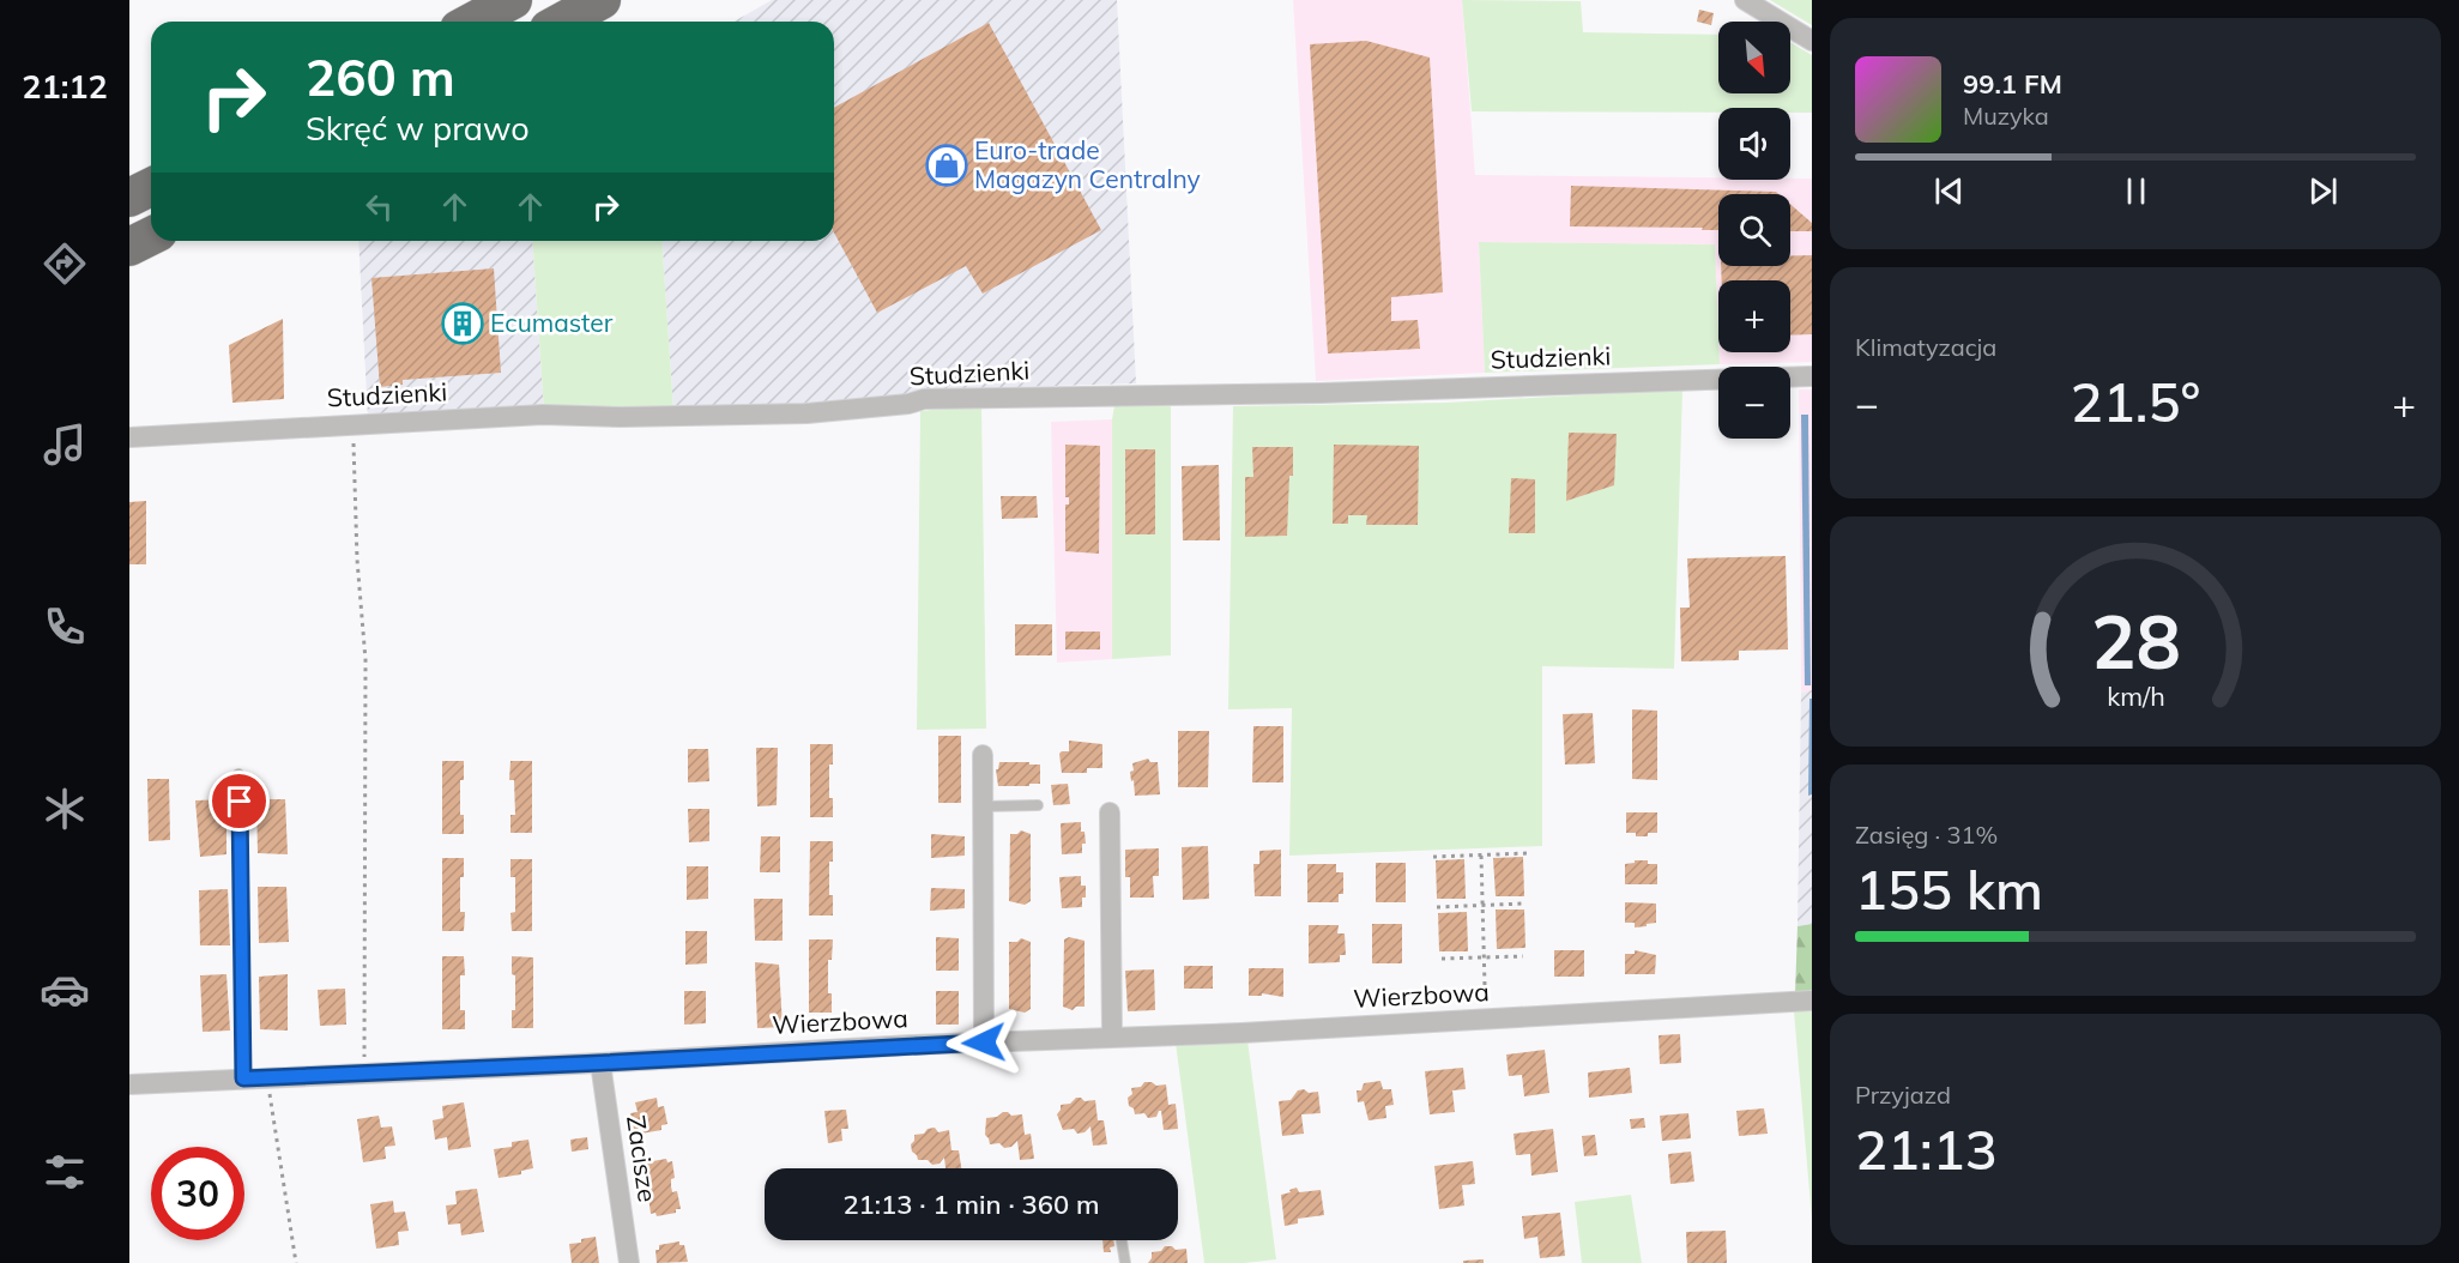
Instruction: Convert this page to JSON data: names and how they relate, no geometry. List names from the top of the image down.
{
  "streets": {
    "street": ["Studzienki", "Wierzbowa", "Zacisze"]
  },
  "crossings": [
    ["Wierzbowa", "Zacisze"]
  ],
  "places": {
    "shop": ["Euro-trade Magazyn Centralny"],
    "building": ["Ecumaster"]
  },
  "north": "bottom right",
  "page": {
    "tabs": "21:12",
    "map_buttons": ["+", "−"],
    "turn": ["260 m", "Skręć w prawo"],
    "song": ["99.1 FM", "Muzyka"],
    "tile": [
      "Klimatyzacja",
      ["Zasięg · 31%", "155 km"],
      ["Przyjazd", "21:13"]
    ],
    "heat": ["−", "21.5°", "+"],
    "limit": "30",
    "trip": "21:13 · 1 min · 360 m",
    "gauge": ["28", "km/h"]
  }
}
